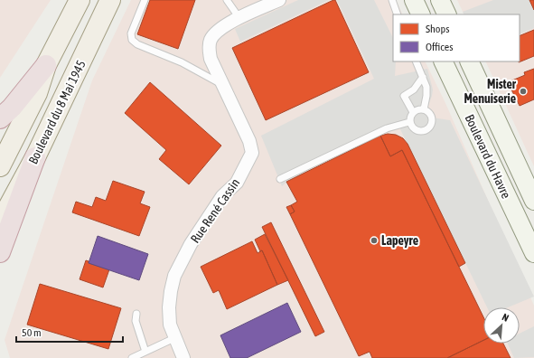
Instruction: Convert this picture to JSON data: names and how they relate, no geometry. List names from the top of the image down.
{
  "streets": {
    "main road": ["Boulevard du 8 Mai 1945", "Boulevard du Havre"],
    "street": ["Rue René Cassin"]
  },
  "places": ["Mister Menuiserie", "Lapeyre"],
  "legend": ["Shops", "Offices"],
  "scale_bar": "50 m",
  "north": "top right"
}
